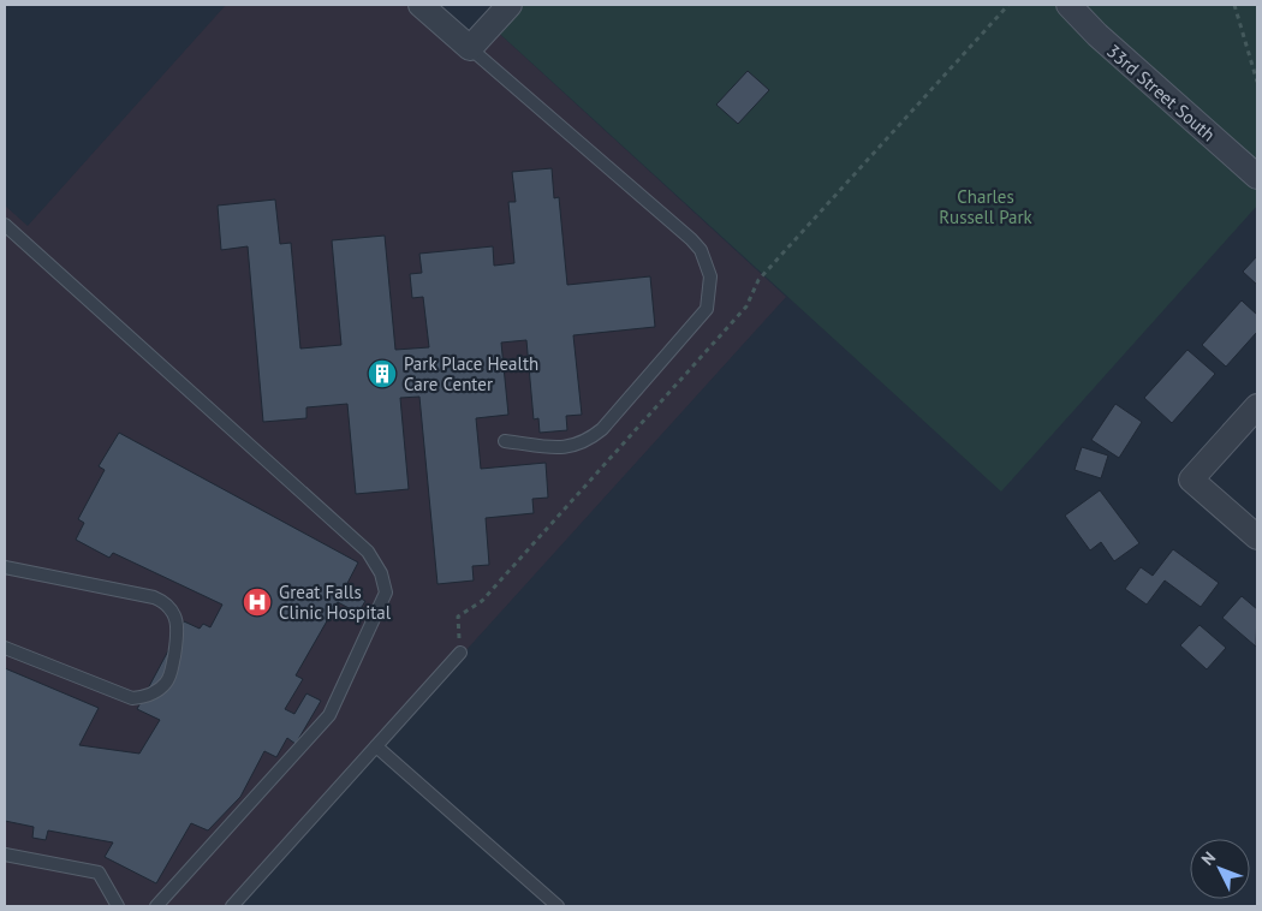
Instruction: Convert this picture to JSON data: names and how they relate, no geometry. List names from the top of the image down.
{
  "streets": {
    "street": ["33rd Street South"]
  },
  "parks": ["Charles Russell Park"],
  "places": {
    "building": ["Park Place Health Care Center"],
    "hospital": ["Great Falls Clinic Hospital"]
  },
  "north": "top left"
}
